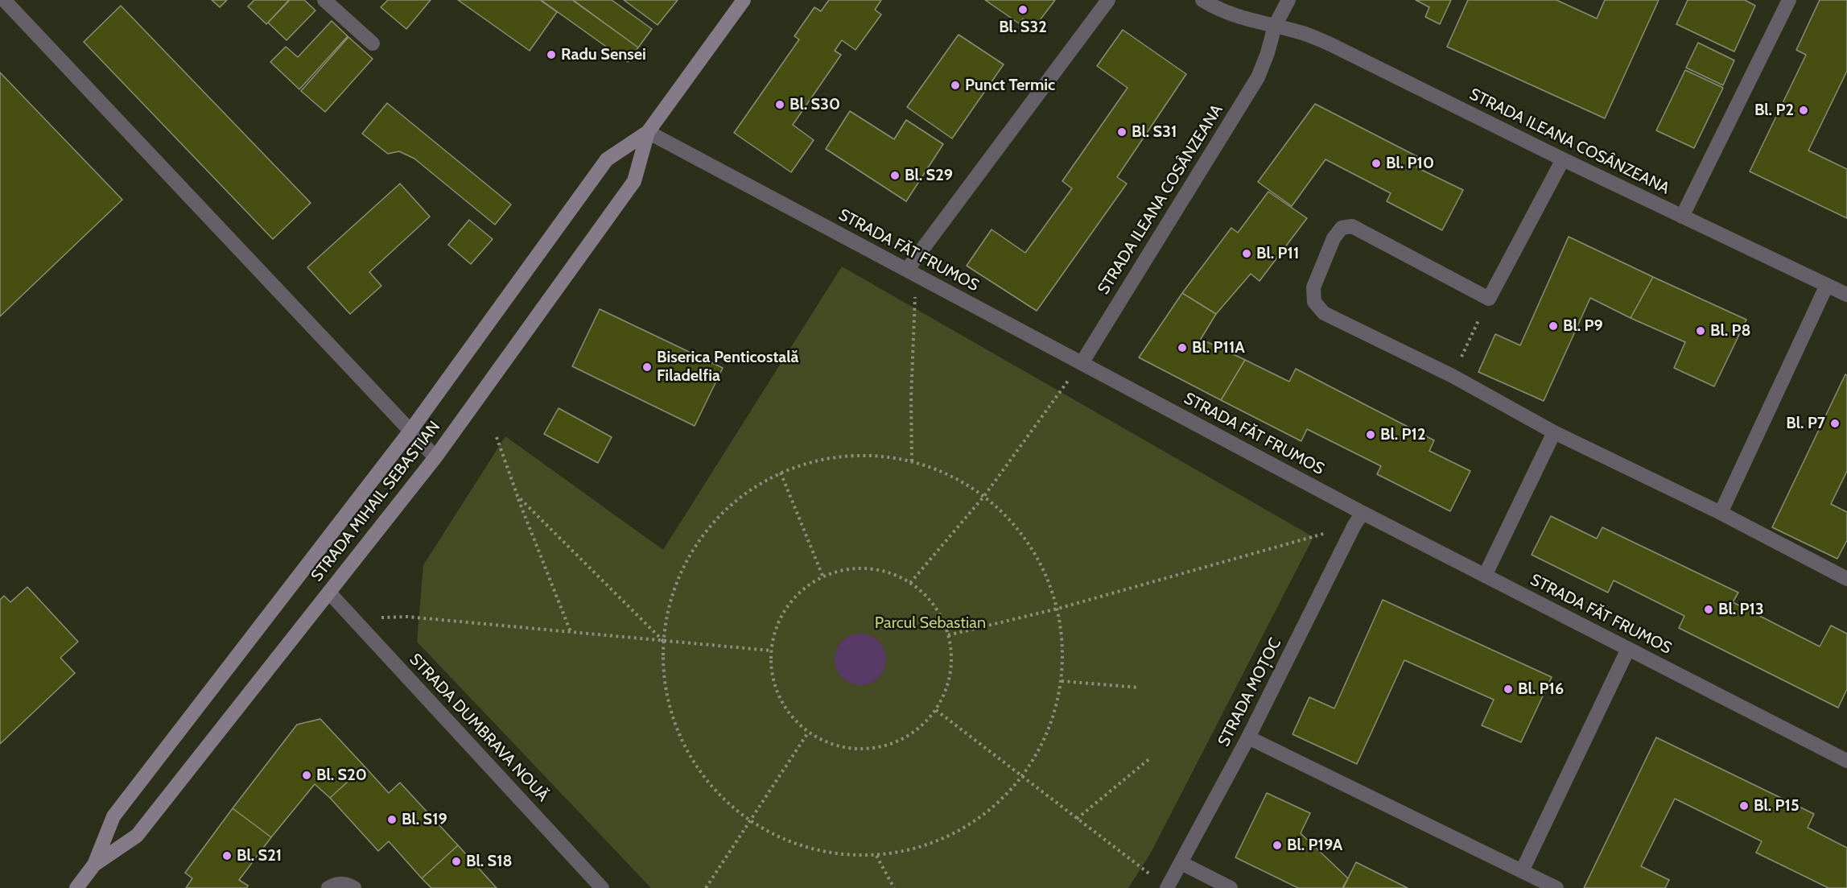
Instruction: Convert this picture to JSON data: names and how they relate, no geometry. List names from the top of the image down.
{
  "streets": {
    "main road": ["STRADA MIHAIL SEBASTIAN"],
    "street": [
      "STRADA ILEANA COSÂNZEANA",
      "STRADA FĂT FRUMOS",
      "STRADA MOȚOC",
      "STRADA DUMBRAVA NOUĂ"
    ]
  },
  "crossings": [
    ["STRADA ILEANA COSÂNZEANA", "STRADA FĂT FRUMOS"],
    ["STRADA FĂT FRUMOS", "STRADA MIHAIL SEBASTIAN"],
    ["STRADA FĂT FRUMOS", "STRADA MOȚOC"],
    ["STRADA MIHAIL SEBASTIAN", "STRADA DUMBRAVA NOUĂ"]
  ],
  "parks": ["Parcul Sebastian"],
  "places": [
    "Bl. S32",
    "Radu Sensei",
    "Punct Termic",
    "Bl. S30",
    "Bl. P2",
    "Bl. S31",
    "Bl. P10",
    "Bl. S29",
    "Bl. P11",
    "Bl. P9",
    "Bl. P8",
    "Bl. P11A",
    "Biserica Penticostală Filadelfia",
    "Bl. P7",
    "Bl. P12",
    "Bl. P13",
    "Bl. P16",
    "Bl. S20",
    "Bl. P15",
    "Bl. S19",
    "Bl. P19A",
    "Bl. S21",
    "Bl. S18"
  ]
}
